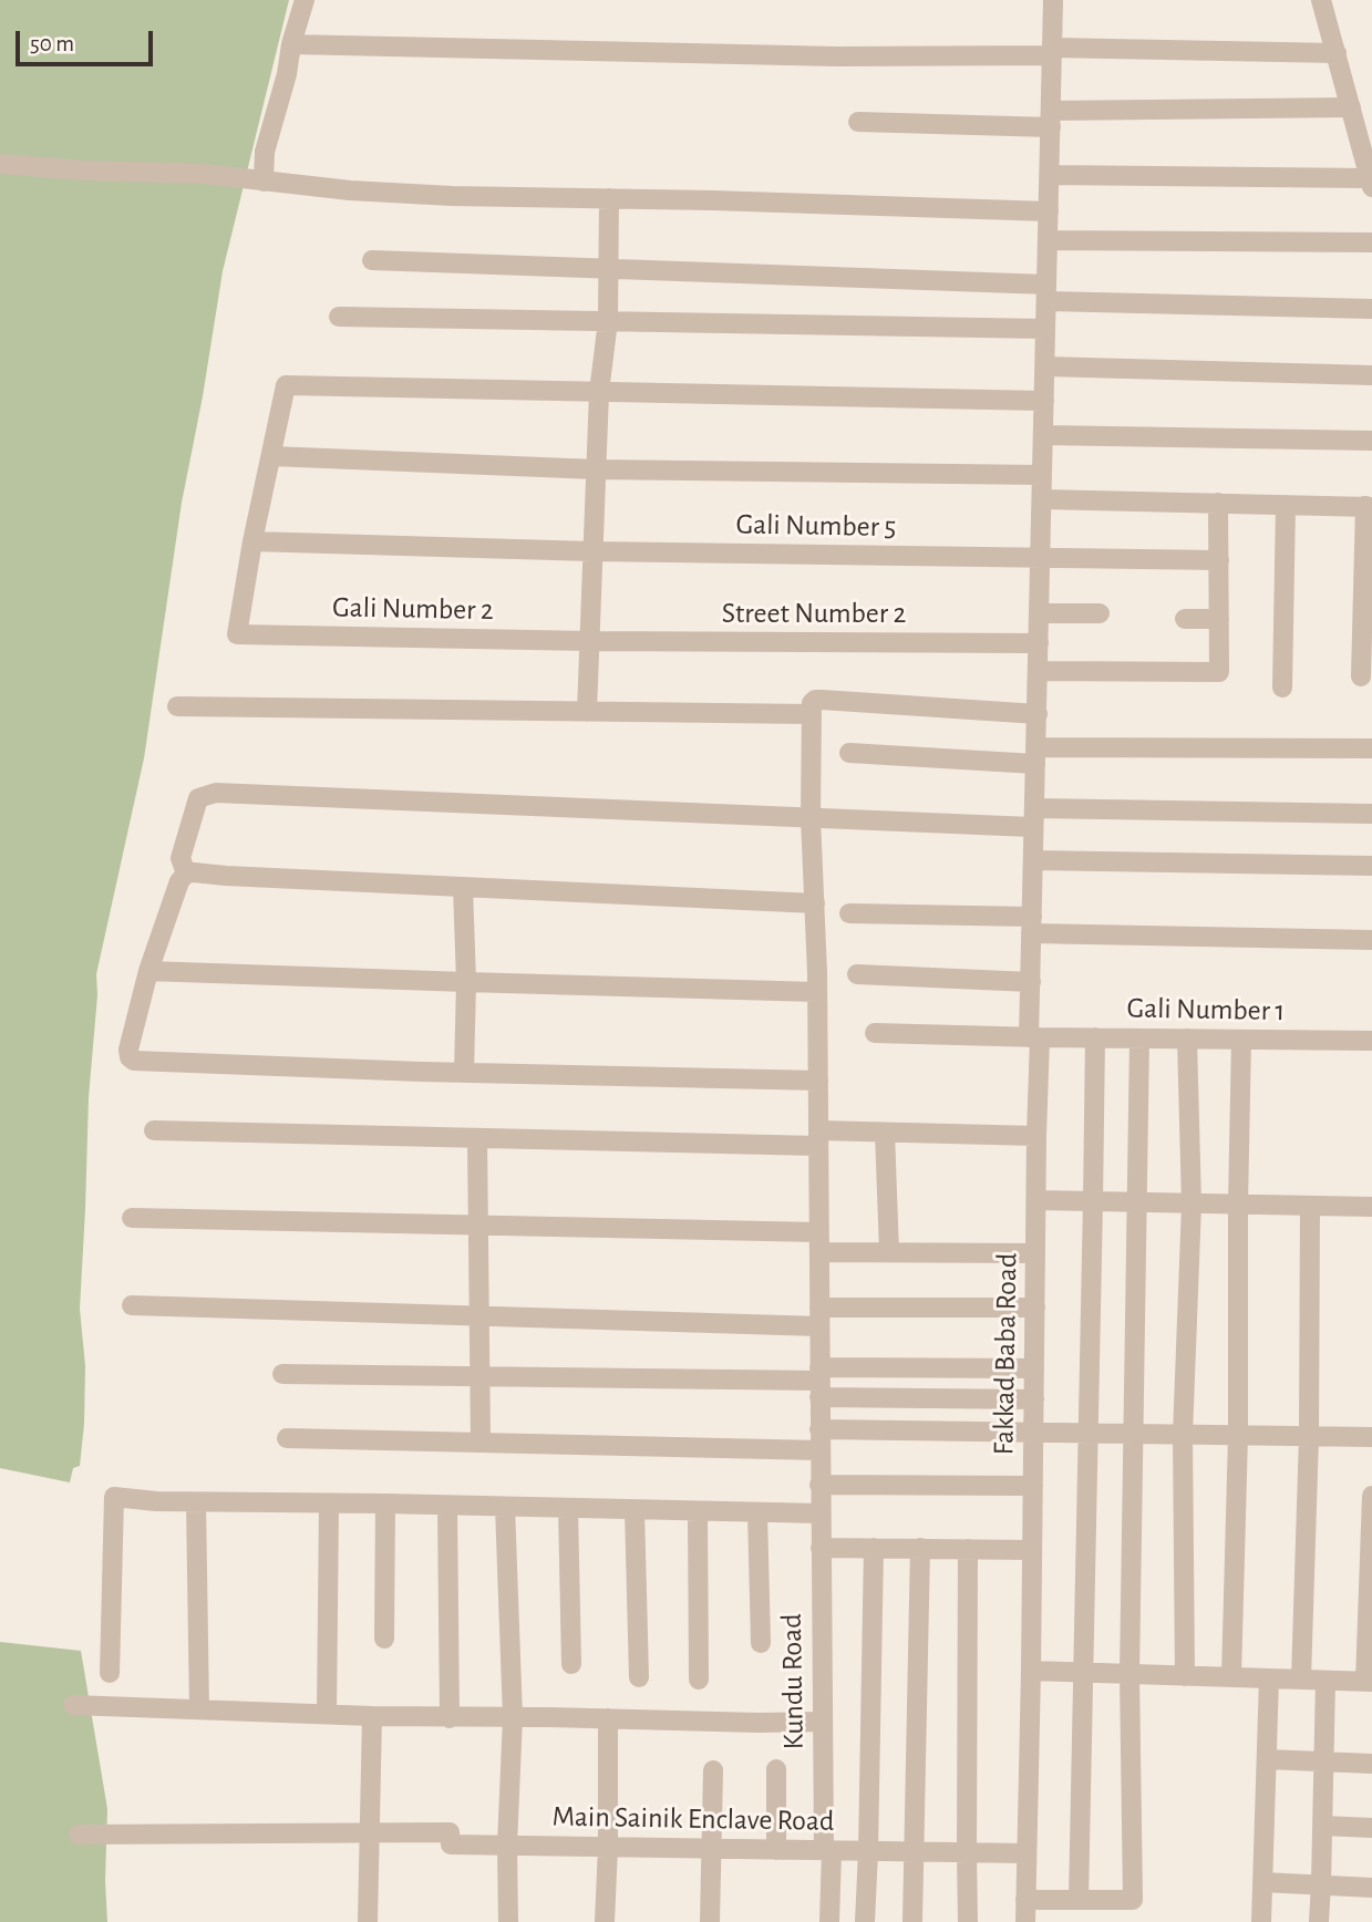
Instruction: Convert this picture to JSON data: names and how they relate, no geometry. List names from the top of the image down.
{
  "streets": {
    "street": [
      "Gali Number 5",
      "Gali Number 2",
      "Street Number 2",
      "Gali Number 1",
      "Fakkad Baba Road",
      "Kundu Road",
      "Main Sainik Enclave Road"
    ]
  },
  "crossings": [
    ["Gali Number 5", "Gali Number 2"],
    ["Gali Number 5", "Fakkad Baba Road"],
    ["Gali Number 2", "Street Number 2"],
    ["Street Number 2", "Fakkad Baba Road"],
    ["Gali Number 1", "Fakkad Baba Road"],
    ["Fakkad Baba Road", "Main Sainik Enclave Road"],
    ["Kundu Road", "Main Sainik Enclave Road"]
  ],
  "scale_bar": "50 m"
}
